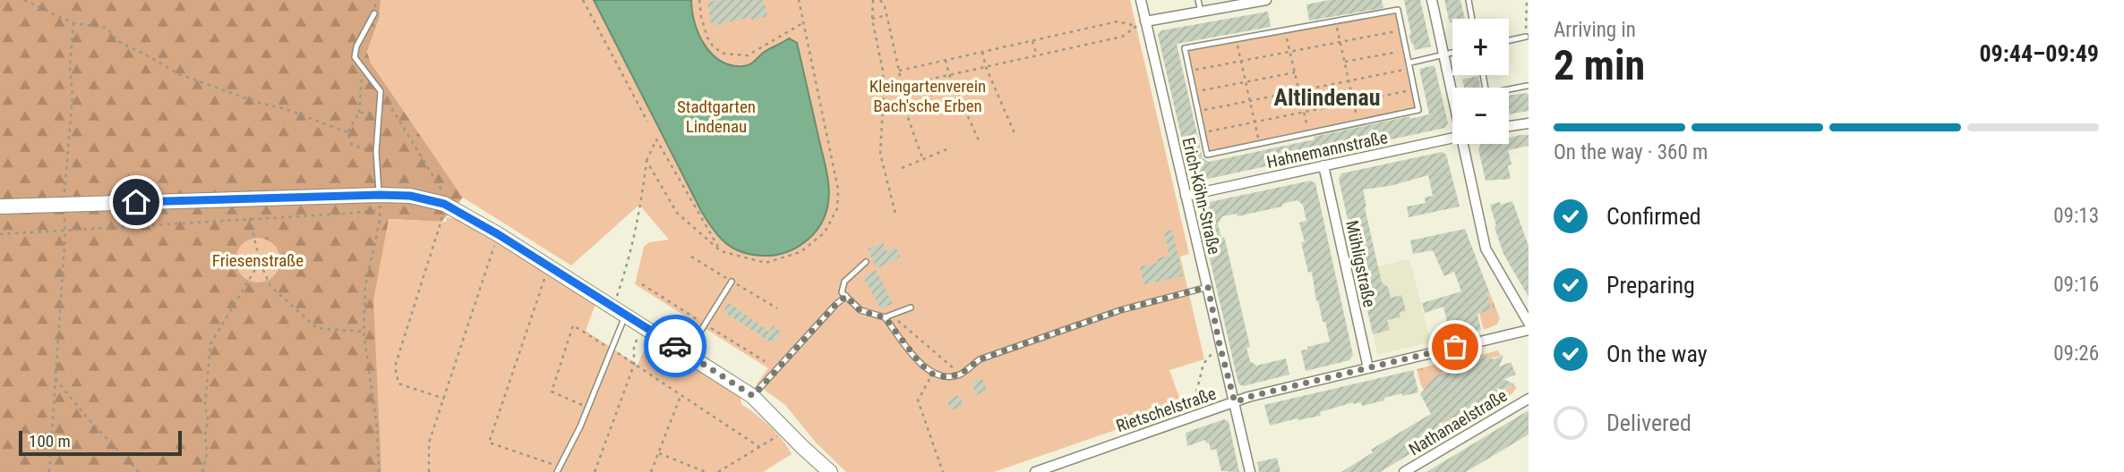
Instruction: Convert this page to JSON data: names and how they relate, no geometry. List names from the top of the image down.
{
  "streets": {
    "street": [
      "Hahnemannstraße",
      "Erich-Köhn-Straße",
      "Mühligstraße",
      "Rietschelstraße",
      "Nathanaelstraße"
    ]
  },
  "crossings": [
    ["Hahnemannstraße", "Erich-Köhn-Straße"],
    ["Hahnemannstraße", "Mühligstraße"],
    ["Erich-Köhn-Straße", "Rietschelstraße"],
    ["Mühligstraße", "Rietschelstraße"]
  ],
  "districts": ["Altlindenau"],
  "parks": ["Kleingartenverein Bach'sche Erben", "Stadtgarten Lindenau", "Friesenstraße"],
  "scale_bar": "100 m",
  "page": {
    "heading": ["2 min", "Arriving in", "09:44–09:49"],
    "map_buttons": ["+", "−"],
    "bar": "On the way · 360 m",
    "list": [
      ["Confirmed", "09:13"],
      ["Preparing", "09:16"],
      ["On the way", "09:26"],
      "Delivered"
    ],
    "scale": "100 m"
  }
}
